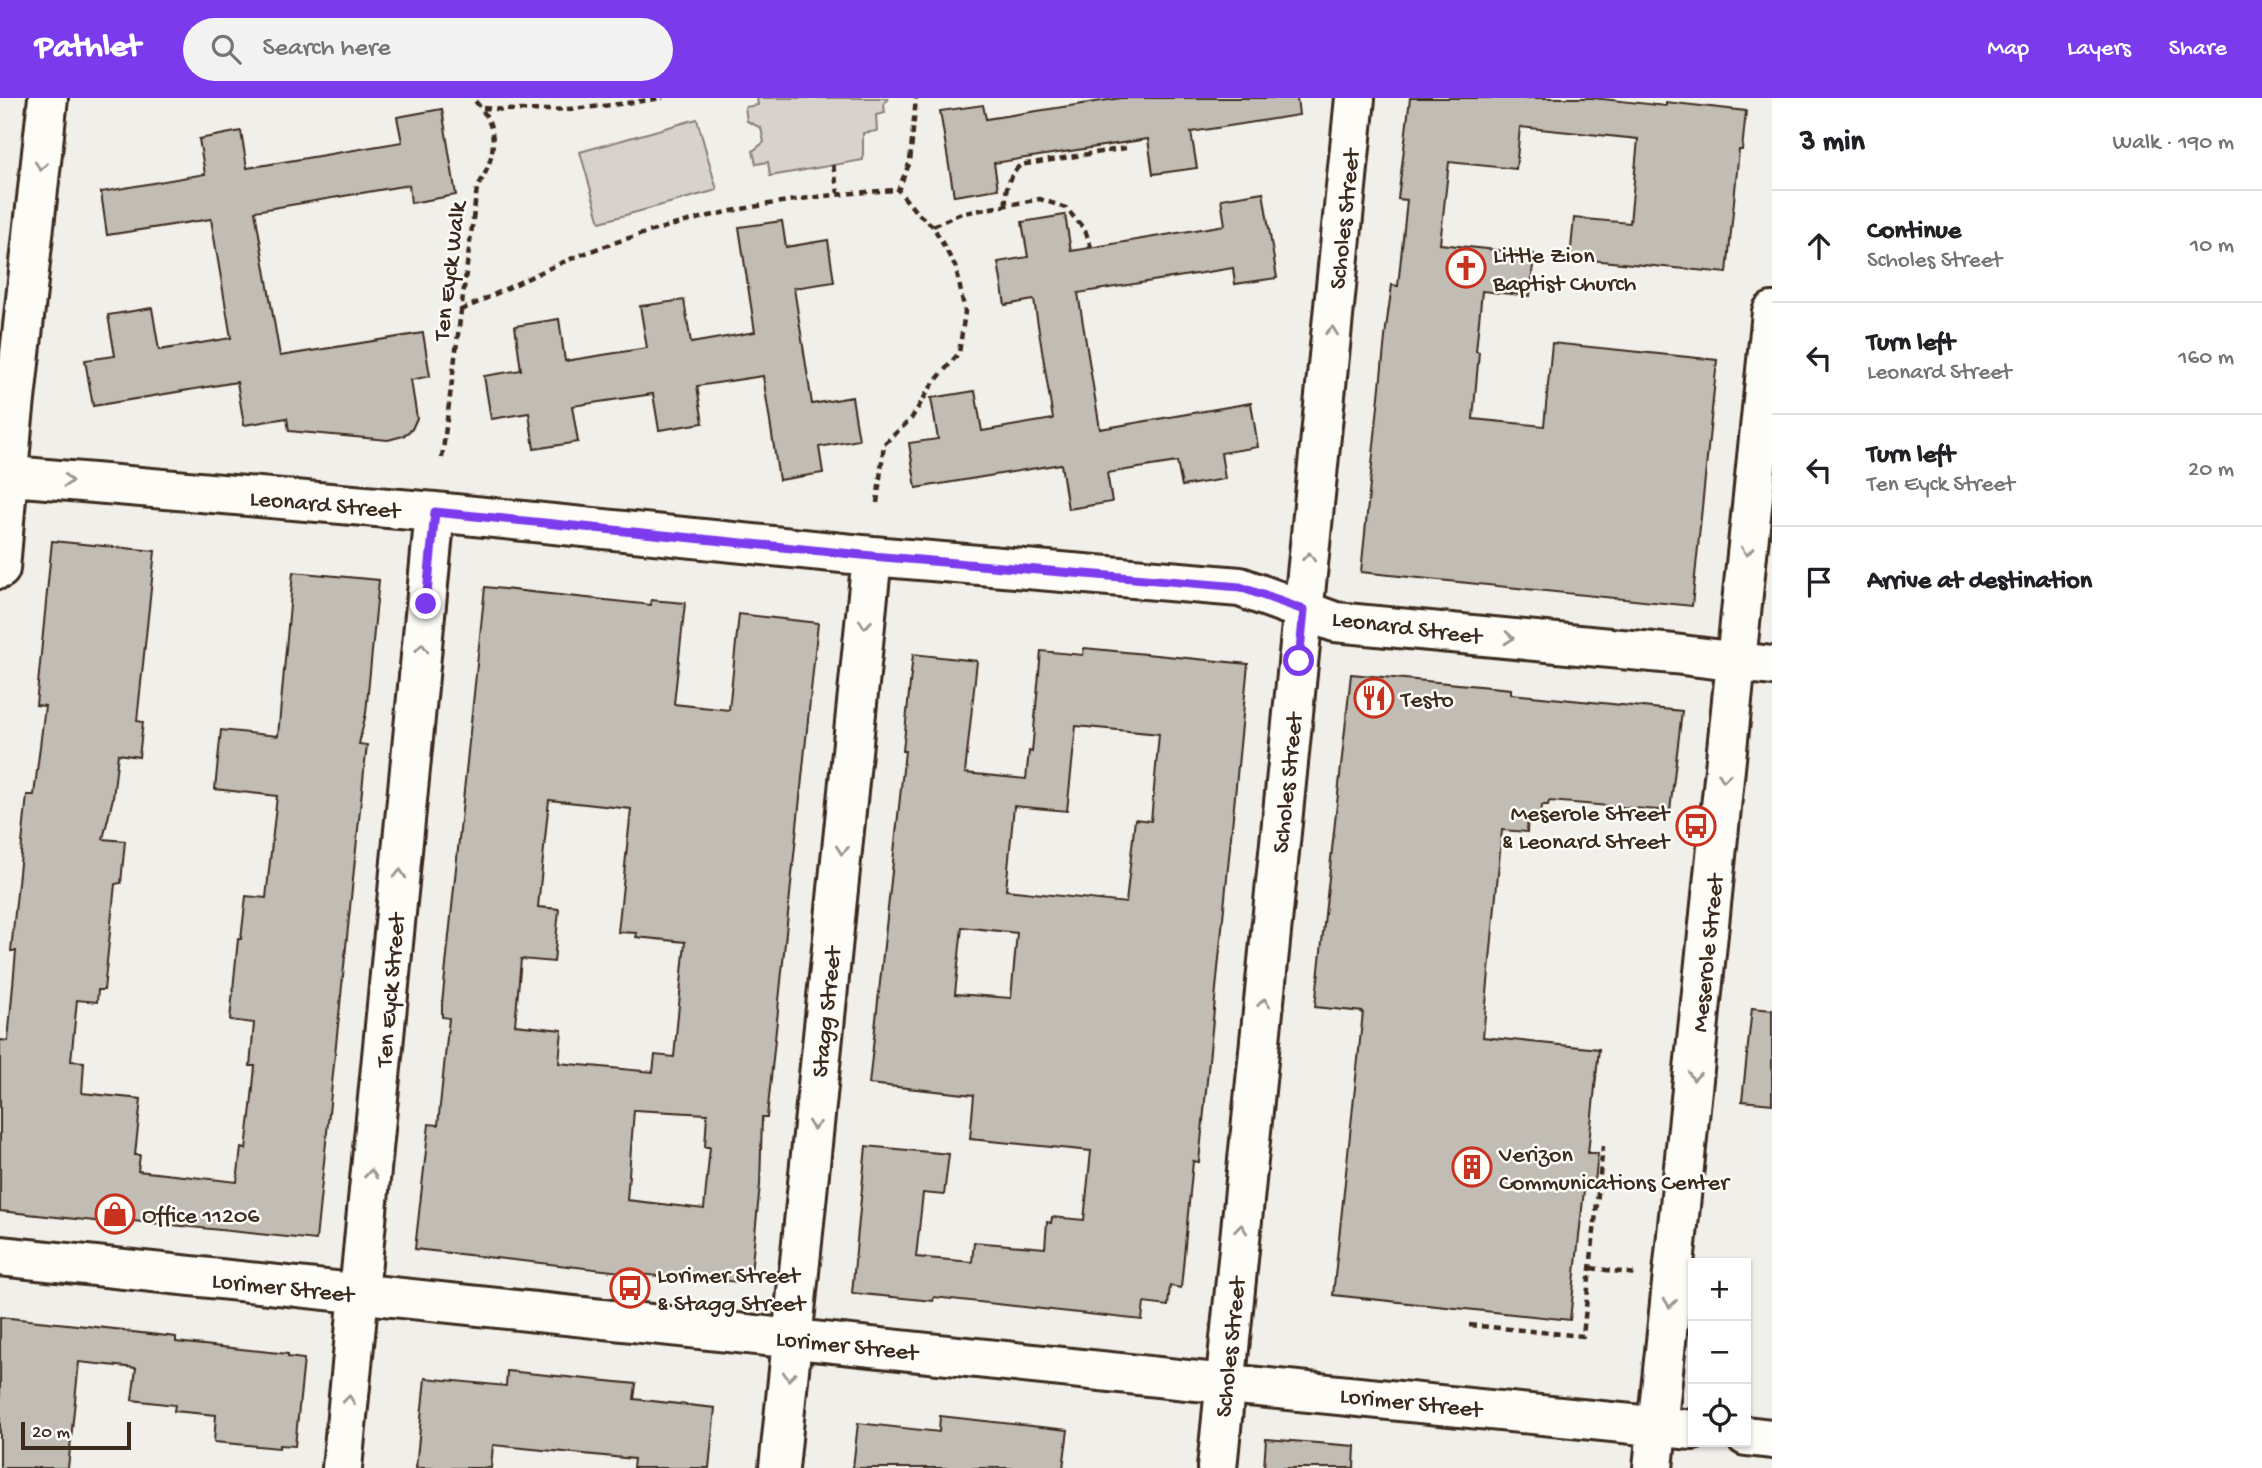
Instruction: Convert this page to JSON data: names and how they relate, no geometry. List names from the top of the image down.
{
  "streets": {
    "street": [
      "Scholes Street",
      "Leonard Street",
      "Meserole Street",
      "Ten Eyck Street",
      "Stagg Street",
      "Lorimer Street"
    ],
    "path": ["Ten Eyck Walk"]
  },
  "crossings": [
    ["Scholes Street", "Leonard Street"],
    ["Scholes Street", "Lorimer Street"],
    ["Leonard Street", "Meserole Street"],
    ["Leonard Street", "Ten Eyck Street"],
    ["Leonard Street", "Stagg Street"],
    ["Meserole Street", "Lorimer Street"],
    ["Ten Eyck Street", "Lorimer Street"],
    ["Stagg Street", "Lorimer Street"]
  ],
  "one_way": [
    "Scholes Street",
    "Leonard Street",
    "Meserole Street",
    "Ten Eyck Street",
    "Stagg Street"
  ],
  "places": {
    "church": ["Little Zion Baptist Church"],
    "restaurant": ["Testo"],
    "bus stop": ["Meserole Street & Leonard Street", "Lorimer Street & Stagg Street"],
    "building": ["Verizon Communications Center"],
    "shop": ["Office 11206"]
  },
  "scale_bar": "20 m",
  "page": {
    "header": "Pathlet",
    "search": "Search here",
    "nav": ["Map", "Layers", "Share"],
    "heading": ["3 min", "Walk · 190 m"],
    "list": [
      ["Continue", "Scholes Street", "10 m"],
      ["Turn left", "Leonard Street", "160 m"],
      ["Turn left", "Ten Eyck Street", "20 m"],
      "Arrive at destination"
    ],
    "map_buttons": ["+", "−"],
    "scale": "20 m"
  }
}
